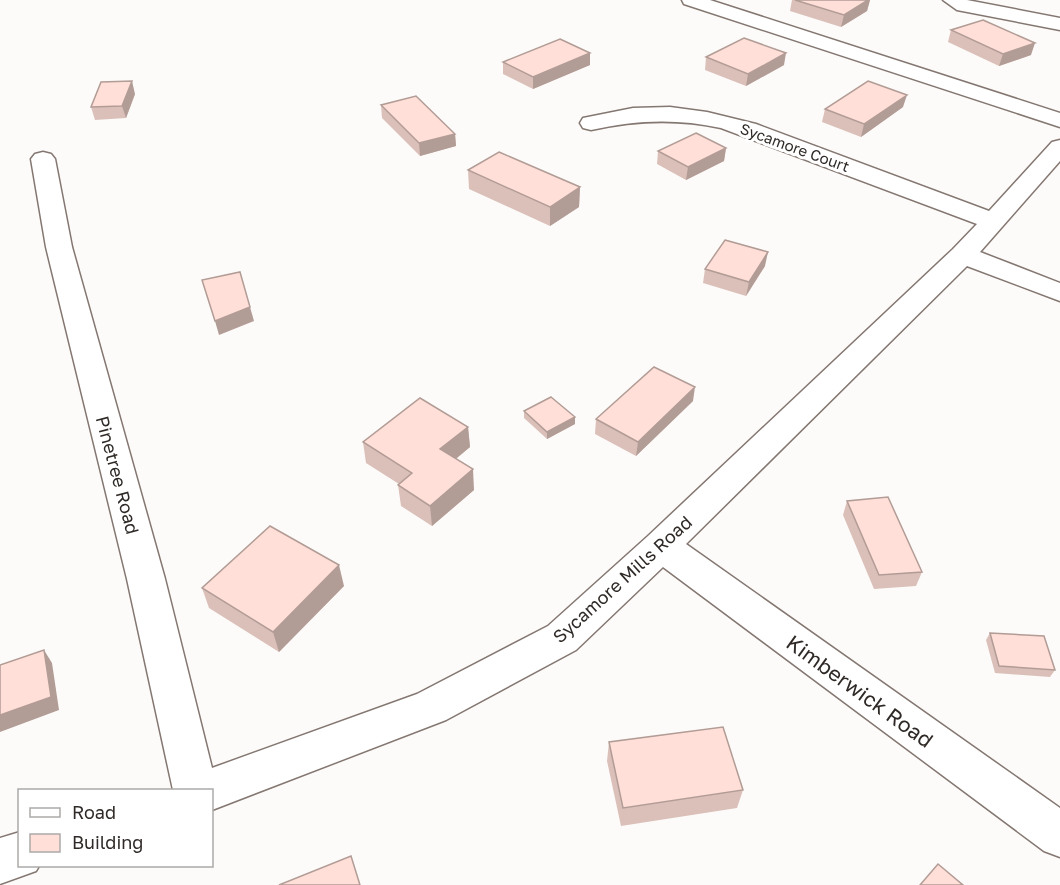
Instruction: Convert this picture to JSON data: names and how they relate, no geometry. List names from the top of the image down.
{
  "streets": {
    "street": [
      "Sycamore Court",
      "Pinetree Road",
      "Sycamore Mills Road",
      "Kimberwick Road"
    ]
  },
  "crossings": [
    ["Sycamore Court", "Sycamore Mills Road"],
    ["Sycamore Mills Road", "Kimberwick Road"]
  ],
  "legend": ["Road", "Building"]
}
